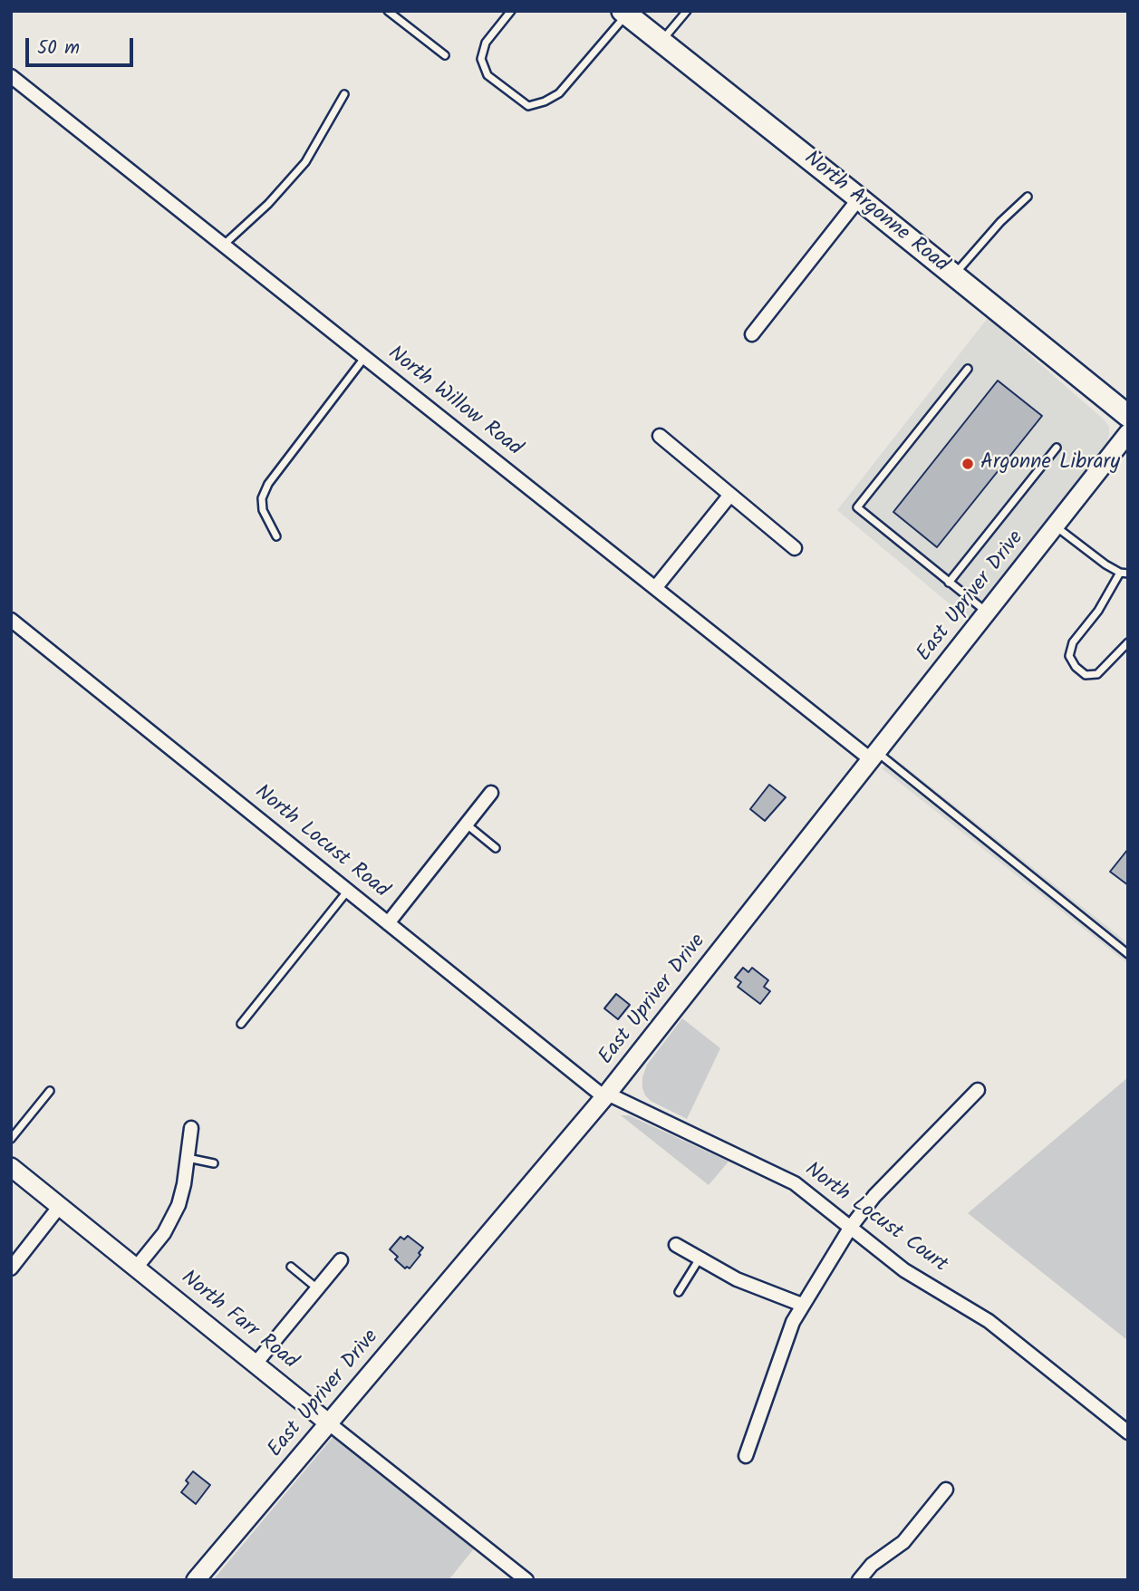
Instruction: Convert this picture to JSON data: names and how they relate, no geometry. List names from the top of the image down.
{
  "streets": {
    "main road": ["North Argonne Road"],
    "street": [
      "North Willow Road",
      "East Upriver Drive",
      "North Locust Road",
      "North Locust Court",
      "North Farr Road"
    ]
  },
  "crossings": [
    ["North Willow Road", "East Upriver Drive"],
    ["East Upriver Drive", "North Locust Road"],
    ["East Upriver Drive", "North Locust Court"],
    ["East Upriver Drive", "North Farr Road"],
    ["North Locust Road", "North Locust Court"]
  ],
  "places": ["Argonne Library"],
  "scale_bar": "50 m"
}
